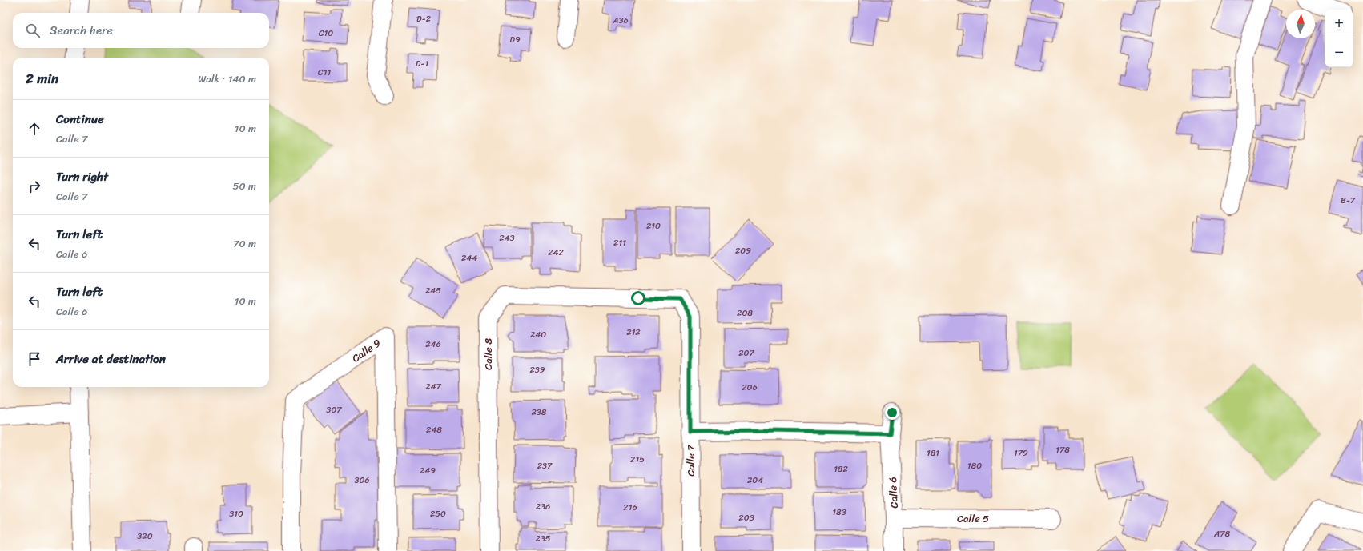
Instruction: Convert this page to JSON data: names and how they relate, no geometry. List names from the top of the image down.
{
  "streets": {
    "street": [
      "Calle 9",
      "Calle 8",
      "Calle 7",
      "Calle 6",
      "Calle 5"
    ]
  },
  "crossings": [
    ["Calle 8", "Calle 7"],
    ["Calle 6", "Calle 5"]
  ],
  "house_numbers": [
    "D-2",
    "A36",
    "C10",
    "D9",
    "D-1",
    "C11",
    "B-7",
    "210",
    "243",
    "211",
    "209",
    "242",
    "244",
    "245",
    "208",
    "212",
    "240",
    "246",
    "207",
    "239",
    "247",
    "206",
    "307",
    "238",
    "248",
    "178",
    "181",
    "179",
    "215",
    "237",
    "180",
    "182",
    "249",
    "306",
    "204",
    "236",
    "216",
    "183",
    "310",
    "250",
    "203",
    "A78",
    "320",
    "235"
  ],
  "north": "top",
  "page": {
    "map_buttons": ["+", "−"],
    "search": "Search here",
    "heading": ["2 min", "Walk · 140 m"],
    "list": [
      ["Continue", "Calle 7", "10 m"],
      ["Turn right", "Calle 7", "50 m"],
      ["Turn left", "Calle 6", "70 m"],
      ["Turn left", "Calle 6", "10 m"],
      "Arrive at destination"
    ]
  }
}
